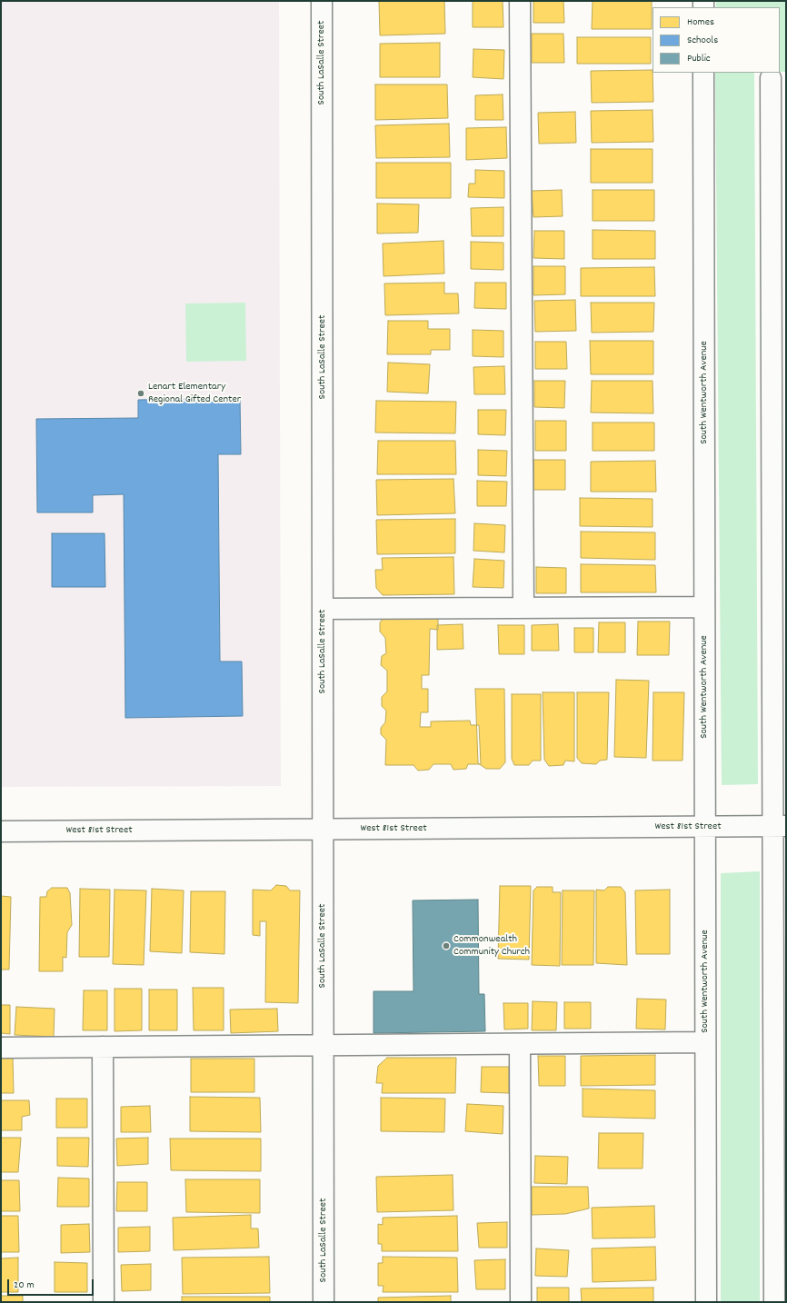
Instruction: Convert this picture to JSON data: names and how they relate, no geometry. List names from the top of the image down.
{
  "streets": {
    "street": ["South LaSalle Street", "South Wentworth Avenue", "West 81st Street"]
  },
  "crossings": [
    ["South LaSalle Street", "West 81st Street"],
    ["South Wentworth Avenue", "West 81st Street"]
  ],
  "places": ["Lenart Elementary Regional Gifted Center", "Commonwealth Community Church"],
  "legend": ["Homes", "Schools", "Public"],
  "scale_bar": "20 m"
}
